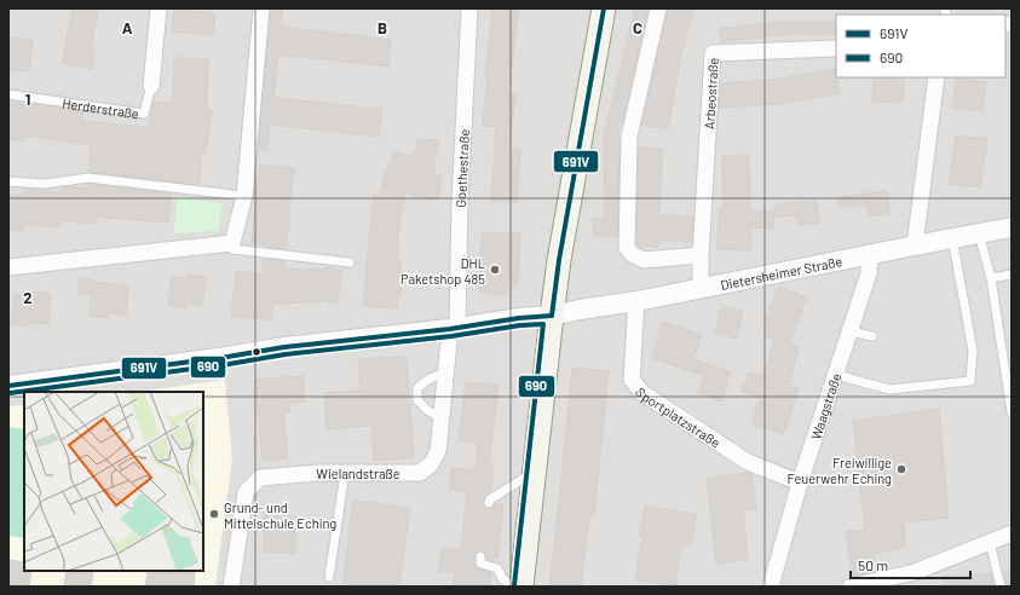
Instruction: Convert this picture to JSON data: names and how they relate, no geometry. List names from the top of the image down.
{
  "streets": {
    "street": [
      "Arbeostraße",
      "Herderstraße",
      "Goethestraße",
      "Dietersheimer Straße",
      "Waagstraße",
      "Sportplatzstraße",
      "Wielandstraße"
    ]
  },
  "crossings": [
    ["Arbeostraße", "Dietersheimer Straße"],
    ["Goethestraße", "Dietersheimer Straße"],
    ["Goethestraße", "Wielandstraße"],
    ["Dietersheimer Straße", "Waagstraße"],
    ["Dietersheimer Straße", "Sportplatzstraße"],
    ["Dietersheimer Straße", "Wielandstraße"],
    ["Waagstraße", "Sportplatzstraße"]
  ],
  "places": ["DHL Paketshop 485", "Freiwillige Feuerwehr Eching", "Grund- und Mittelschule Eching"],
  "lines": ["transit line 691V", "transit line 690"],
  "legend": ["691V", "690"],
  "scale_bar": "50 m",
  "grid": {
    "columns": ["A", "B", "C"],
    "rows": ["1", "2"]
  }
}
